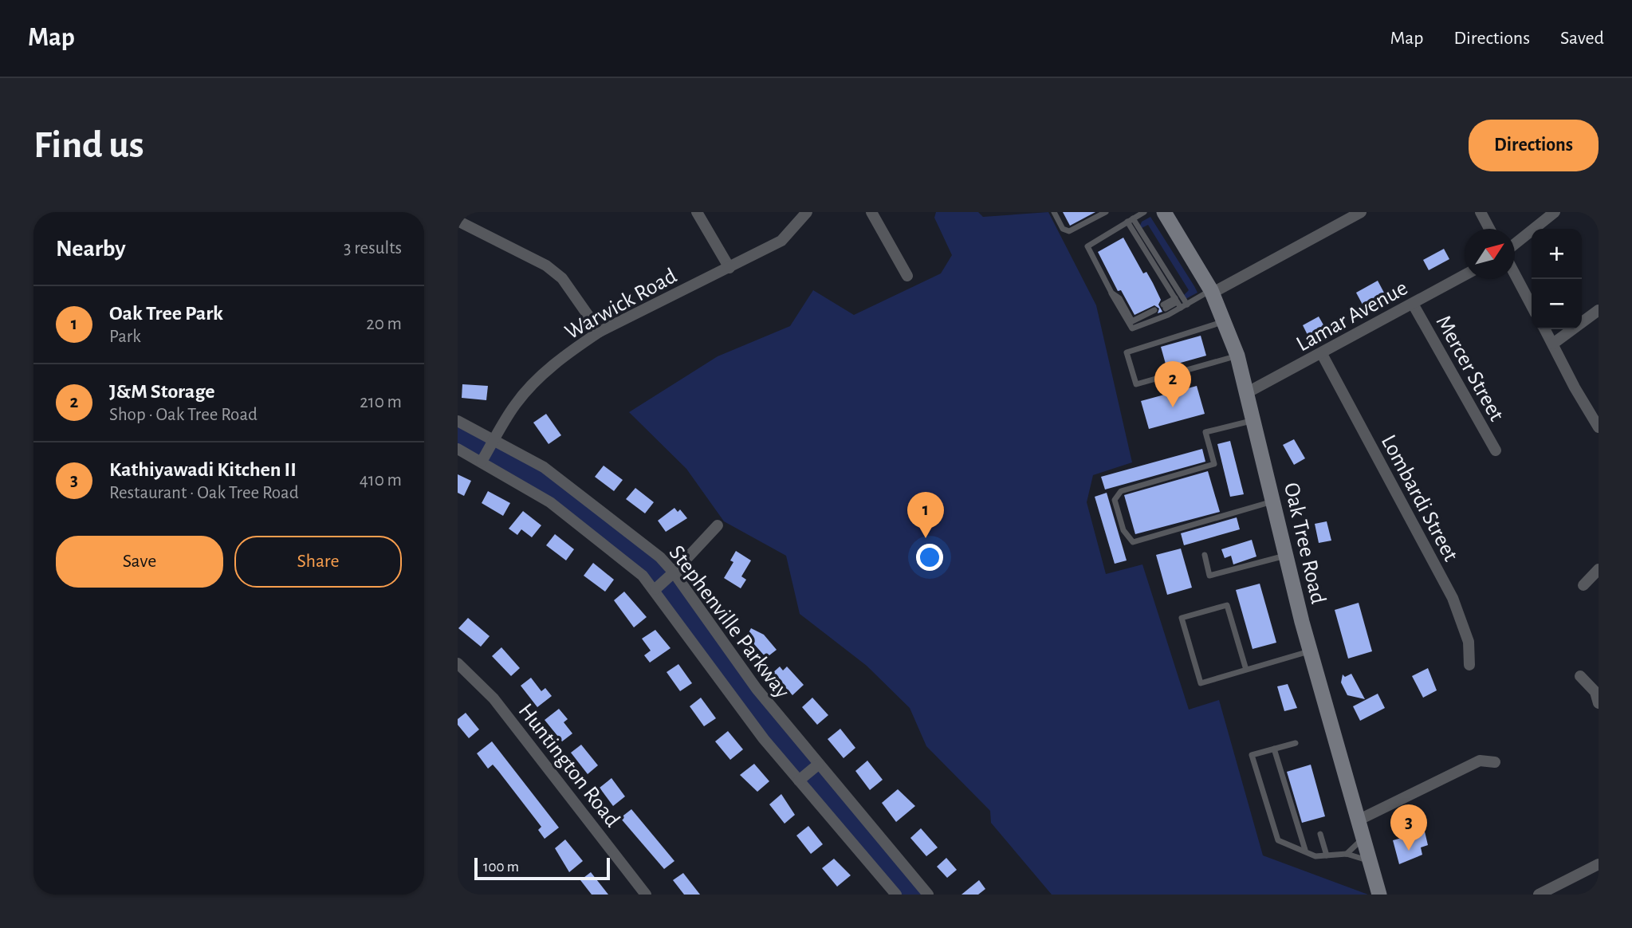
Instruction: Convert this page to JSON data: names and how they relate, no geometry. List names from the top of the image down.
{
  "streets": {
    "main road": ["Oak Tree Road"],
    "street": [
      "Warwick Road",
      "Lamar Avenue",
      "Mercer Street",
      "Lombardi Street",
      "Stephenville Parkway",
      "Huntington Road"
    ]
  },
  "crossings": [
    ["Warwick Road", "Stephenville Parkway"],
    ["Lamar Avenue", "Mercer Street"],
    ["Lamar Avenue", "Lombardi Street"],
    ["Lamar Avenue", "Oak Tree Road"]
  ],
  "scale_bar": "100 m",
  "north": "top right",
  "page": {
    "header": "Map",
    "nav": ["Map", "Directions", "Saved"],
    "buttons": [
      "Directions",
      ["Save", "Share"]
    ],
    "title": "Find us",
    "heading": ["Nearby", "3 results"],
    "map_buttons": ["+", "−"],
    "list": [
      {
        "mark": "1",
        "name": "Oak Tree Park",
        "note": "Park",
        "value": "20 m"
      },
      {
        "mark": "2",
        "name": "J&M Storage",
        "note": "Shop · Oak Tree Road",
        "value": "210 m"
      },
      {
        "mark": "3",
        "name": "Kathiyawadi Kitchen II",
        "note": "Restaurant · Oak Tree Road",
        "value": "410 m"
      }
    ],
    "pins": ["2", "1", "3"],
    "scale": "100 m"
  }
}
